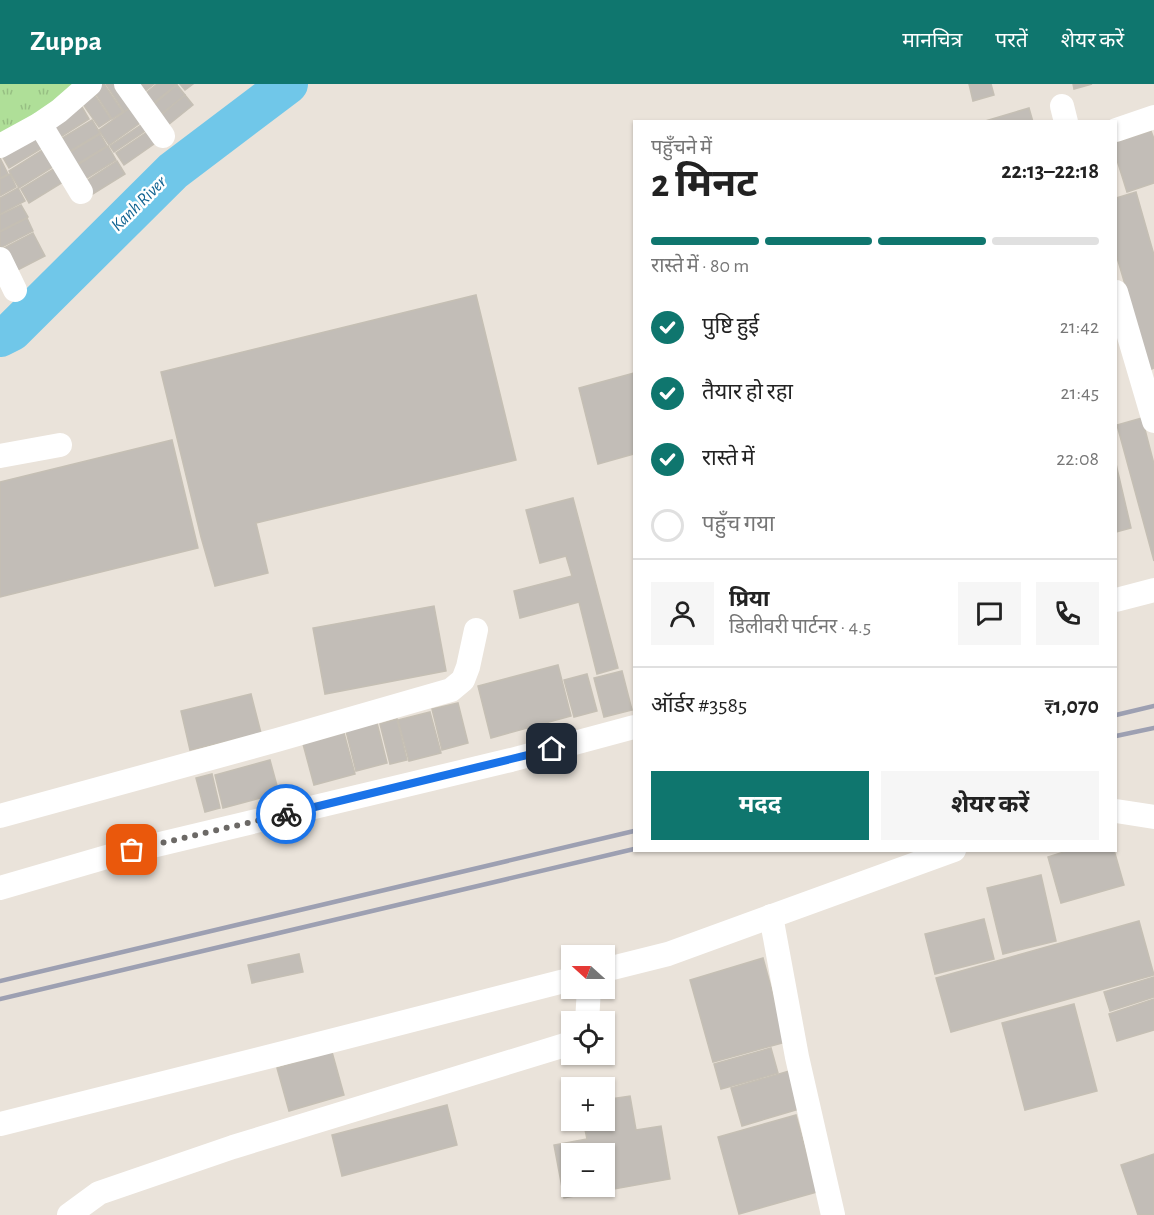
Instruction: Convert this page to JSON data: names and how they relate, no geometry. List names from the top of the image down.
{
  "water": ["Kanh River"],
  "north": "left",
  "page": {
    "header": "Zuppa",
    "nav": ["मानचित्र", "परतें", "शेयर करें"],
    "heading": ["2 मिनट", "पहुँचने में", "22:13–22:18"],
    "panel": [
      "प्रिया",
      "डिलीवरी पार्टनर · 4.5",
      "ऑर्डर #3585",
      "₹1,070"
    ],
    "bar": "रास्ते में · 80 m",
    "list": [
      ["पुष्टि हुई", "21:42"],
      ["तैयार हो रहा", "21:45"],
      ["रास्ते में", "22:08"],
      "पहुँच गया"
    ],
    "buttons": ["मदद", "शेयर करें"],
    "map_buttons": ["+", "−"]
  }
}
